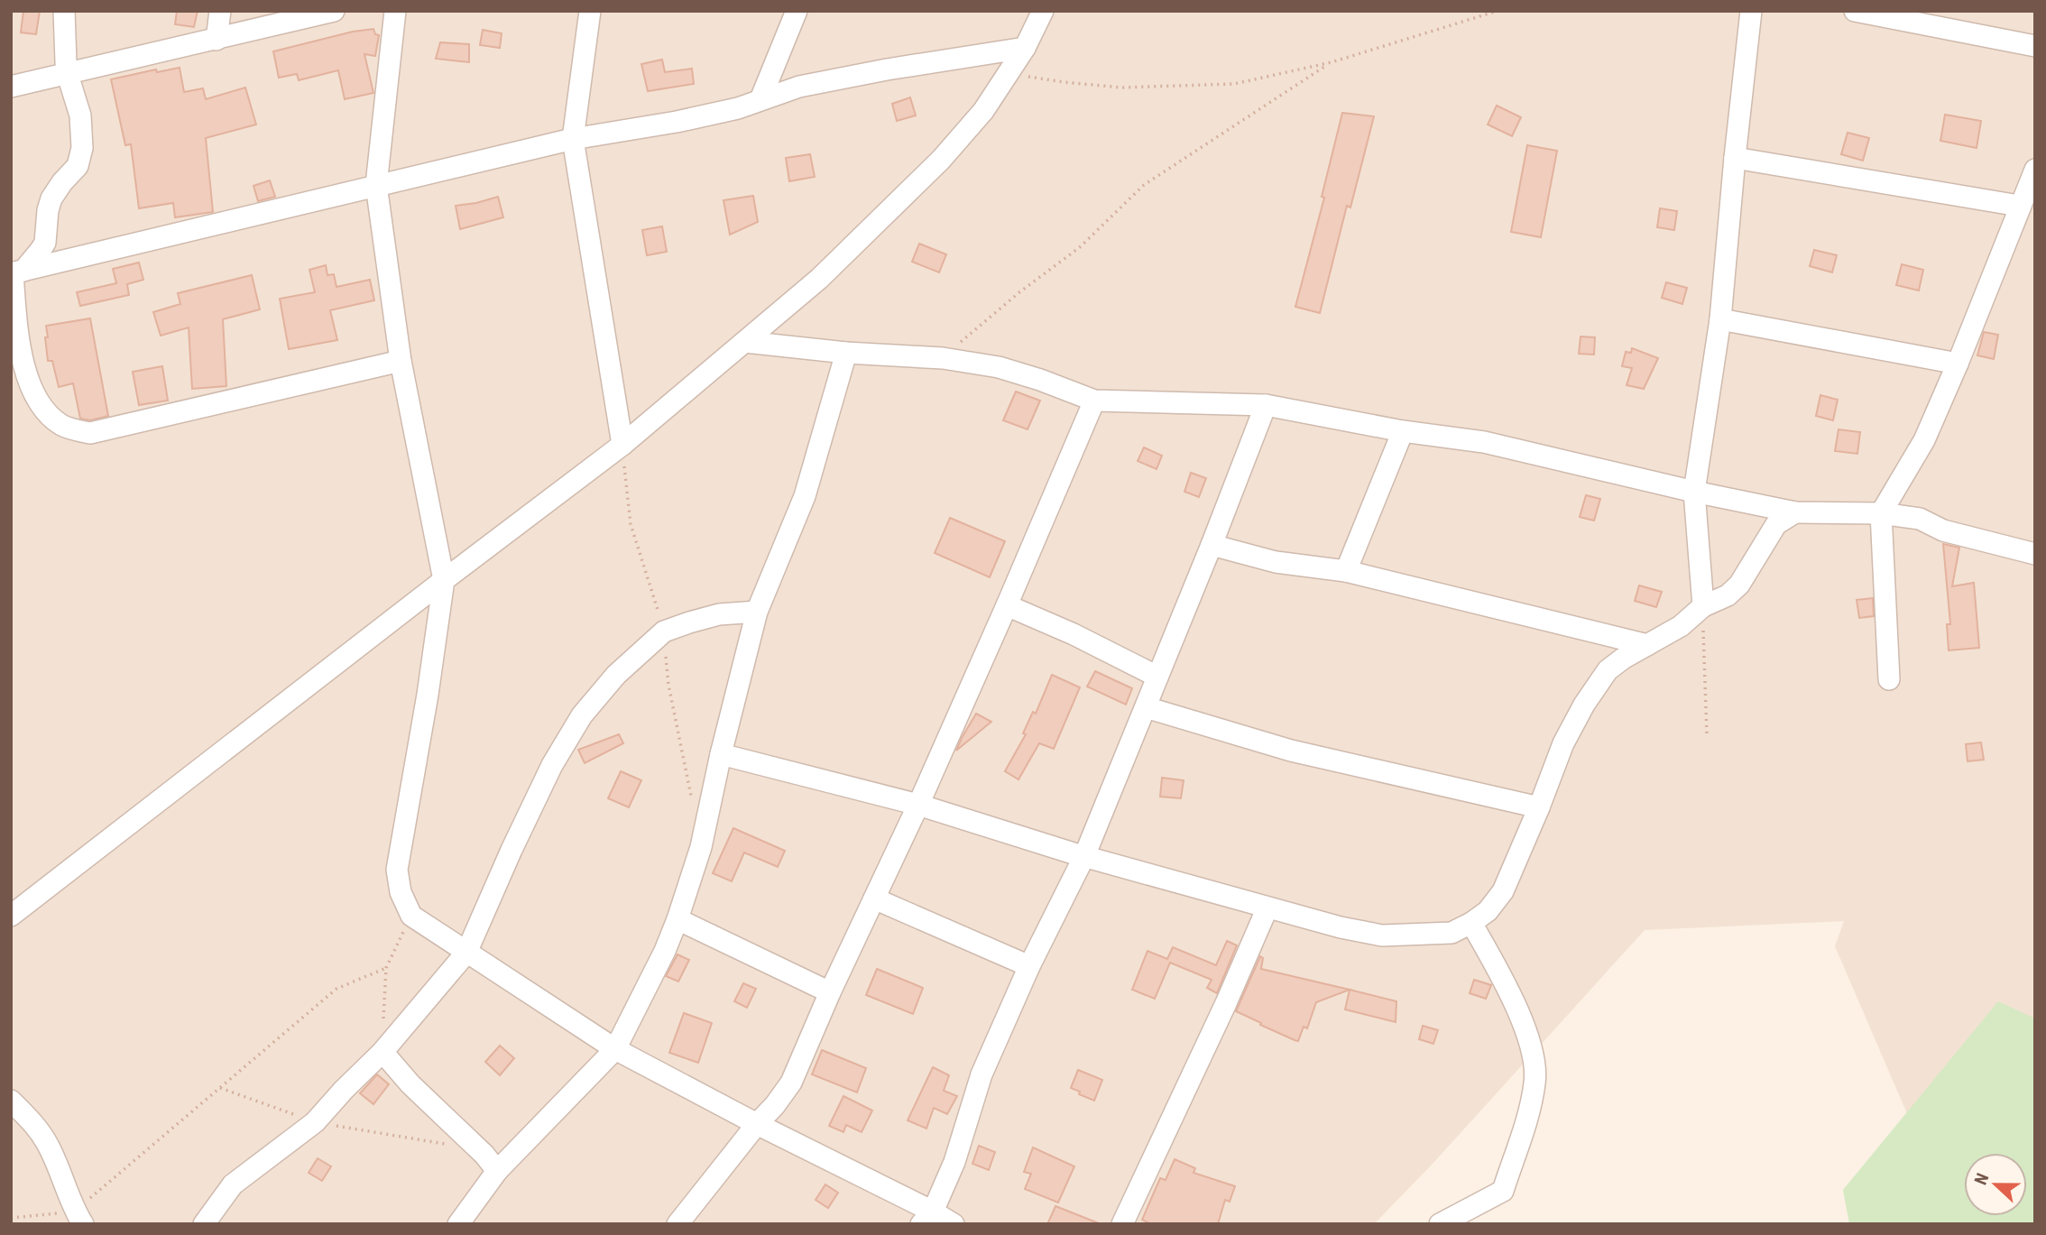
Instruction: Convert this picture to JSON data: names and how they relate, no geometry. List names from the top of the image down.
{
  "north": "left"
}
